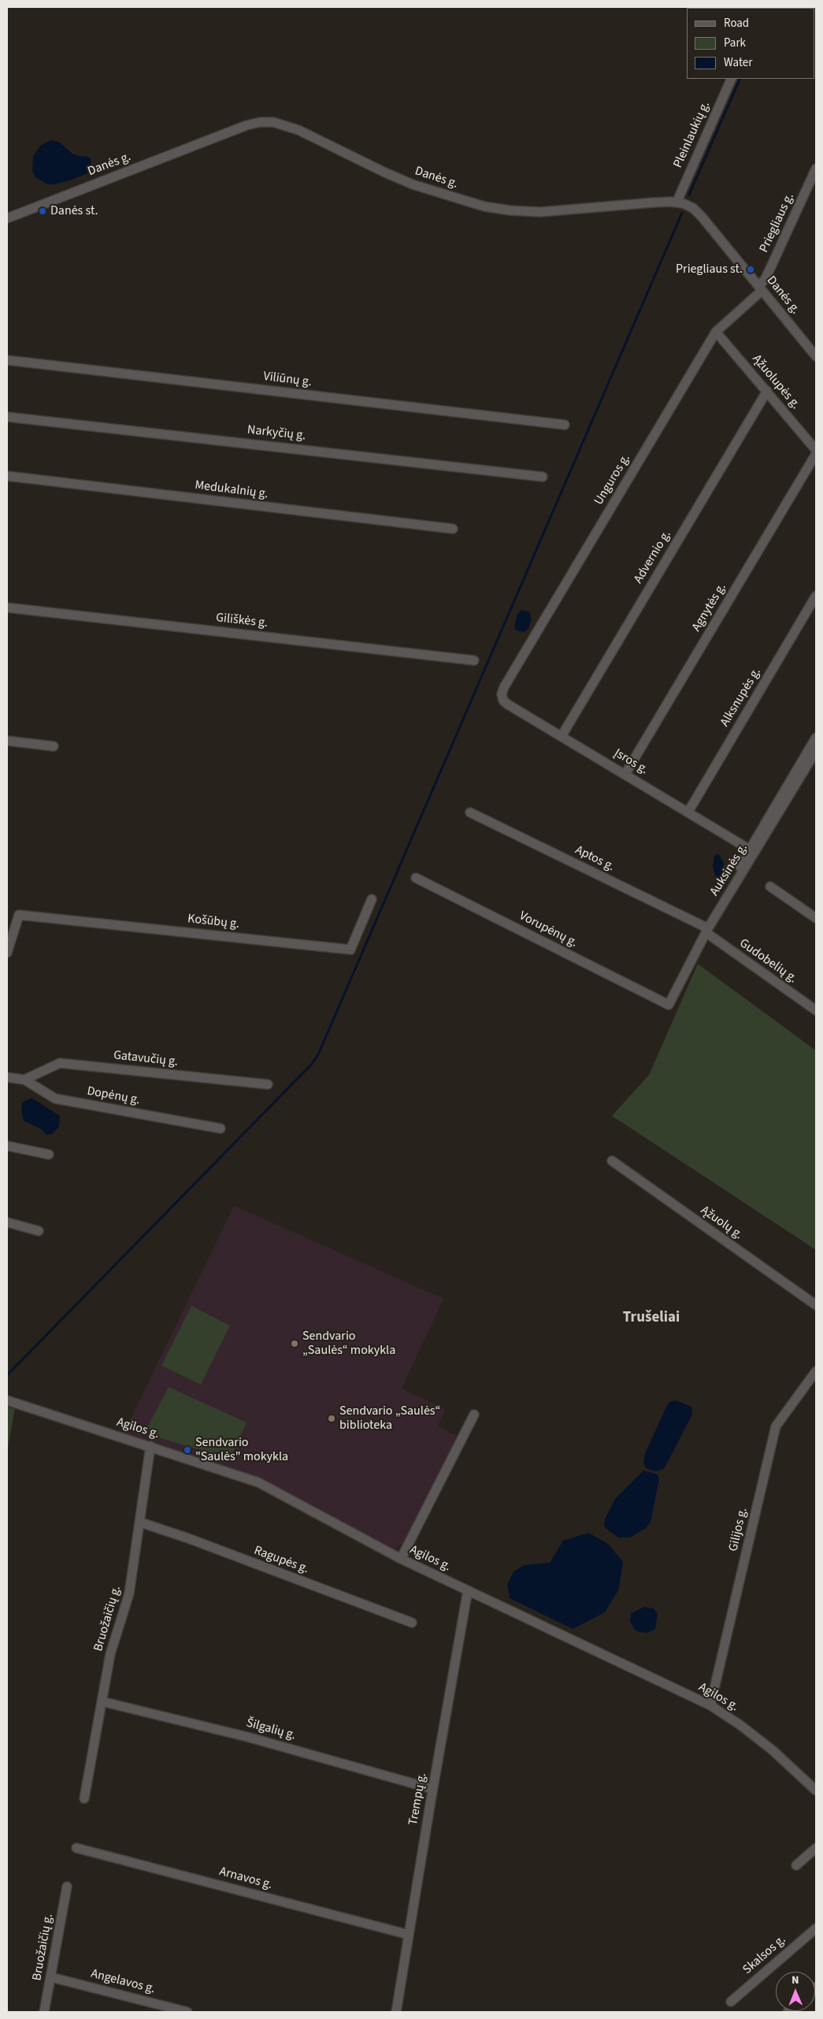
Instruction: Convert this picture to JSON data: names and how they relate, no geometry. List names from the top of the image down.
{
  "streets": {
    "street": [
      "Pleinlaukių g.",
      "Danės g.",
      "Priegliaus g.",
      "Viliūnų g.",
      "Ąžuolupės g.",
      "Narkyčių g.",
      "Unguros g.",
      "Medukalnių g.",
      "Advernio g.",
      "Agnytės g.",
      "Giliškės g.",
      "Alksnupės g.",
      "Įsros g.",
      "Aptos g.",
      "Auksinės g.",
      "Košūbų g.",
      "Vorupėnų g.",
      "Gudobelių g.",
      "Gatavučių g.",
      "Dopėnų g.",
      "Ąžuolų g.",
      "Agilos g.",
      "Gilijos g.",
      "Ragupės g.",
      "Bruožaičių g.",
      "Šilgalių g.",
      "Trempų g.",
      "Arnavos g.",
      "Skalsos g.",
      "Angelavos g."
    ]
  },
  "crossings": [
    ["Pleinlaukių g.", "Danės g."],
    ["Danės g.", "Priegliaus g."],
    ["Danės g.", "Unguros g."],
    ["Priegliaus g.", "Unguros g."],
    ["Ąžuolupės g.", "Unguros g."],
    ["Ąžuolupės g.", "Advernio g."],
    ["Unguros g.", "Įsros g."],
    ["Advernio g.", "Įsros g."],
    ["Agnytės g.", "Įsros g."],
    ["Alksnupės g.", "Įsros g."],
    ["Aptos g.", "Auksinės g."],
    ["Aptos g.", "Gudobelių g."],
    ["Auksinės g.", "Vorupėnų g."],
    ["Auksinės g.", "Gudobelių g."],
    ["Gatavučių g.", "Dopėnų g."],
    ["Agilos g.", "Gilijos g."],
    ["Agilos g.", "Bruožaičių g."],
    ["Agilos g.", "Trempų g."],
    ["Ragupės g.", "Bruožaičių g."],
    ["Bruožaičių g.", "Šilgalių g."],
    ["Bruožaičių g.", "Angelavos g."],
    ["Šilgalių g.", "Trempų g."],
    ["Trempų g.", "Arnavos g."]
  ],
  "districts": ["Trušeliai"],
  "places": [
    "Danės st.",
    "Priegliaus st.",
    "Sendvario „Saulės“ mokykla",
    "Sendvario „Saulės“ biblioteka",
    "Sendvario \"Saulės\" mokykla"
  ],
  "legend": ["Road", "Park", "Water"],
  "north": "top"
}
